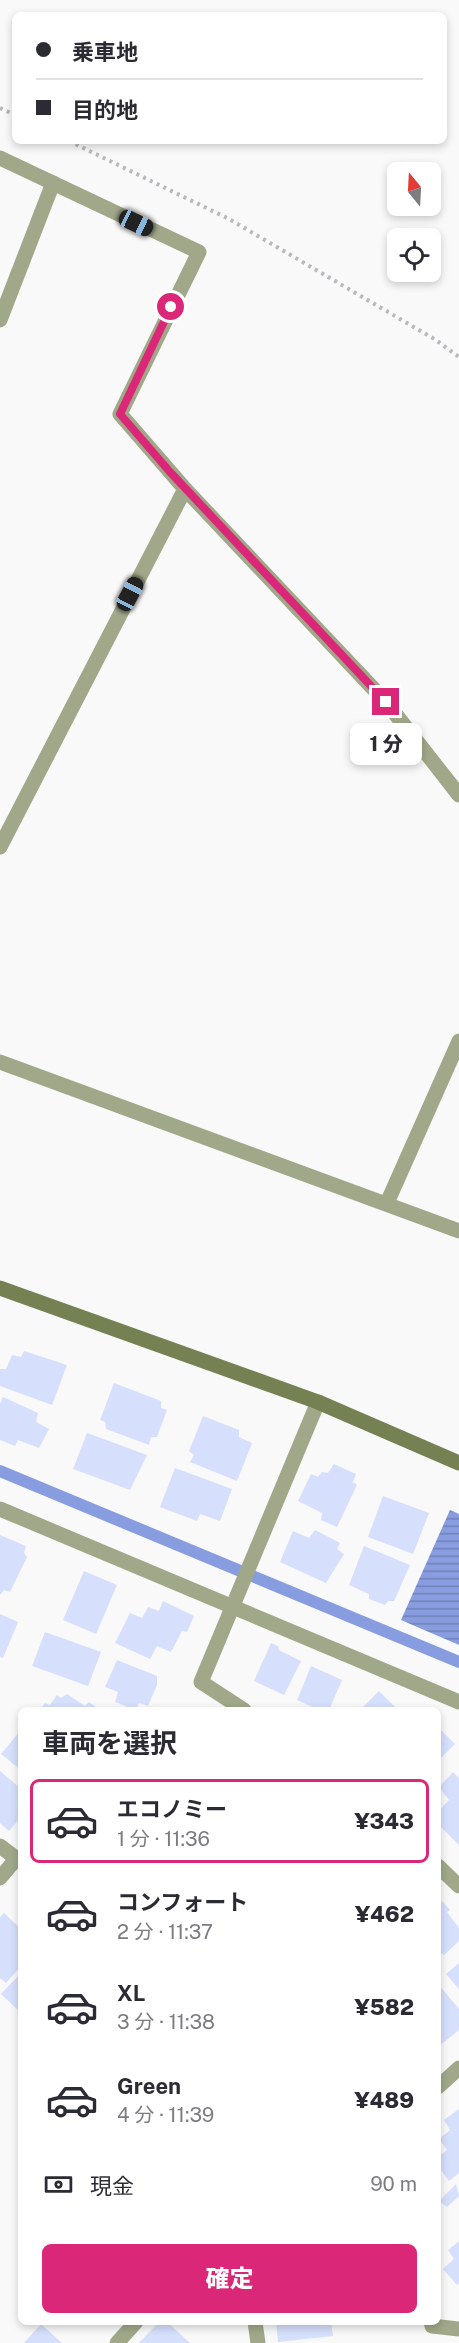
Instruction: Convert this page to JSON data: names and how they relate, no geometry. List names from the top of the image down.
{
  "north": "top",
  "page": {
    "banner": ["乗車地", "目的地"],
    "bubble": "1 分",
    "heading": "車両を選択",
    "list": [
      {
        "name": "エコノミー",
        "note": "1 分 · 11:36",
        "value": "¥343"
      },
      {
        "name": "コンフォート",
        "note": "2 分 · 11:37",
        "value": "¥462"
      },
      {
        "name": "XL",
        "note": "3 分 · 11:38",
        "value": "¥582"
      },
      {
        "name": "Green",
        "note": "4 分 · 11:39",
        "value": "¥489"
      }
    ],
    "pay": ["現金", "90 m"],
    "buttons": "確定"
  }
}
